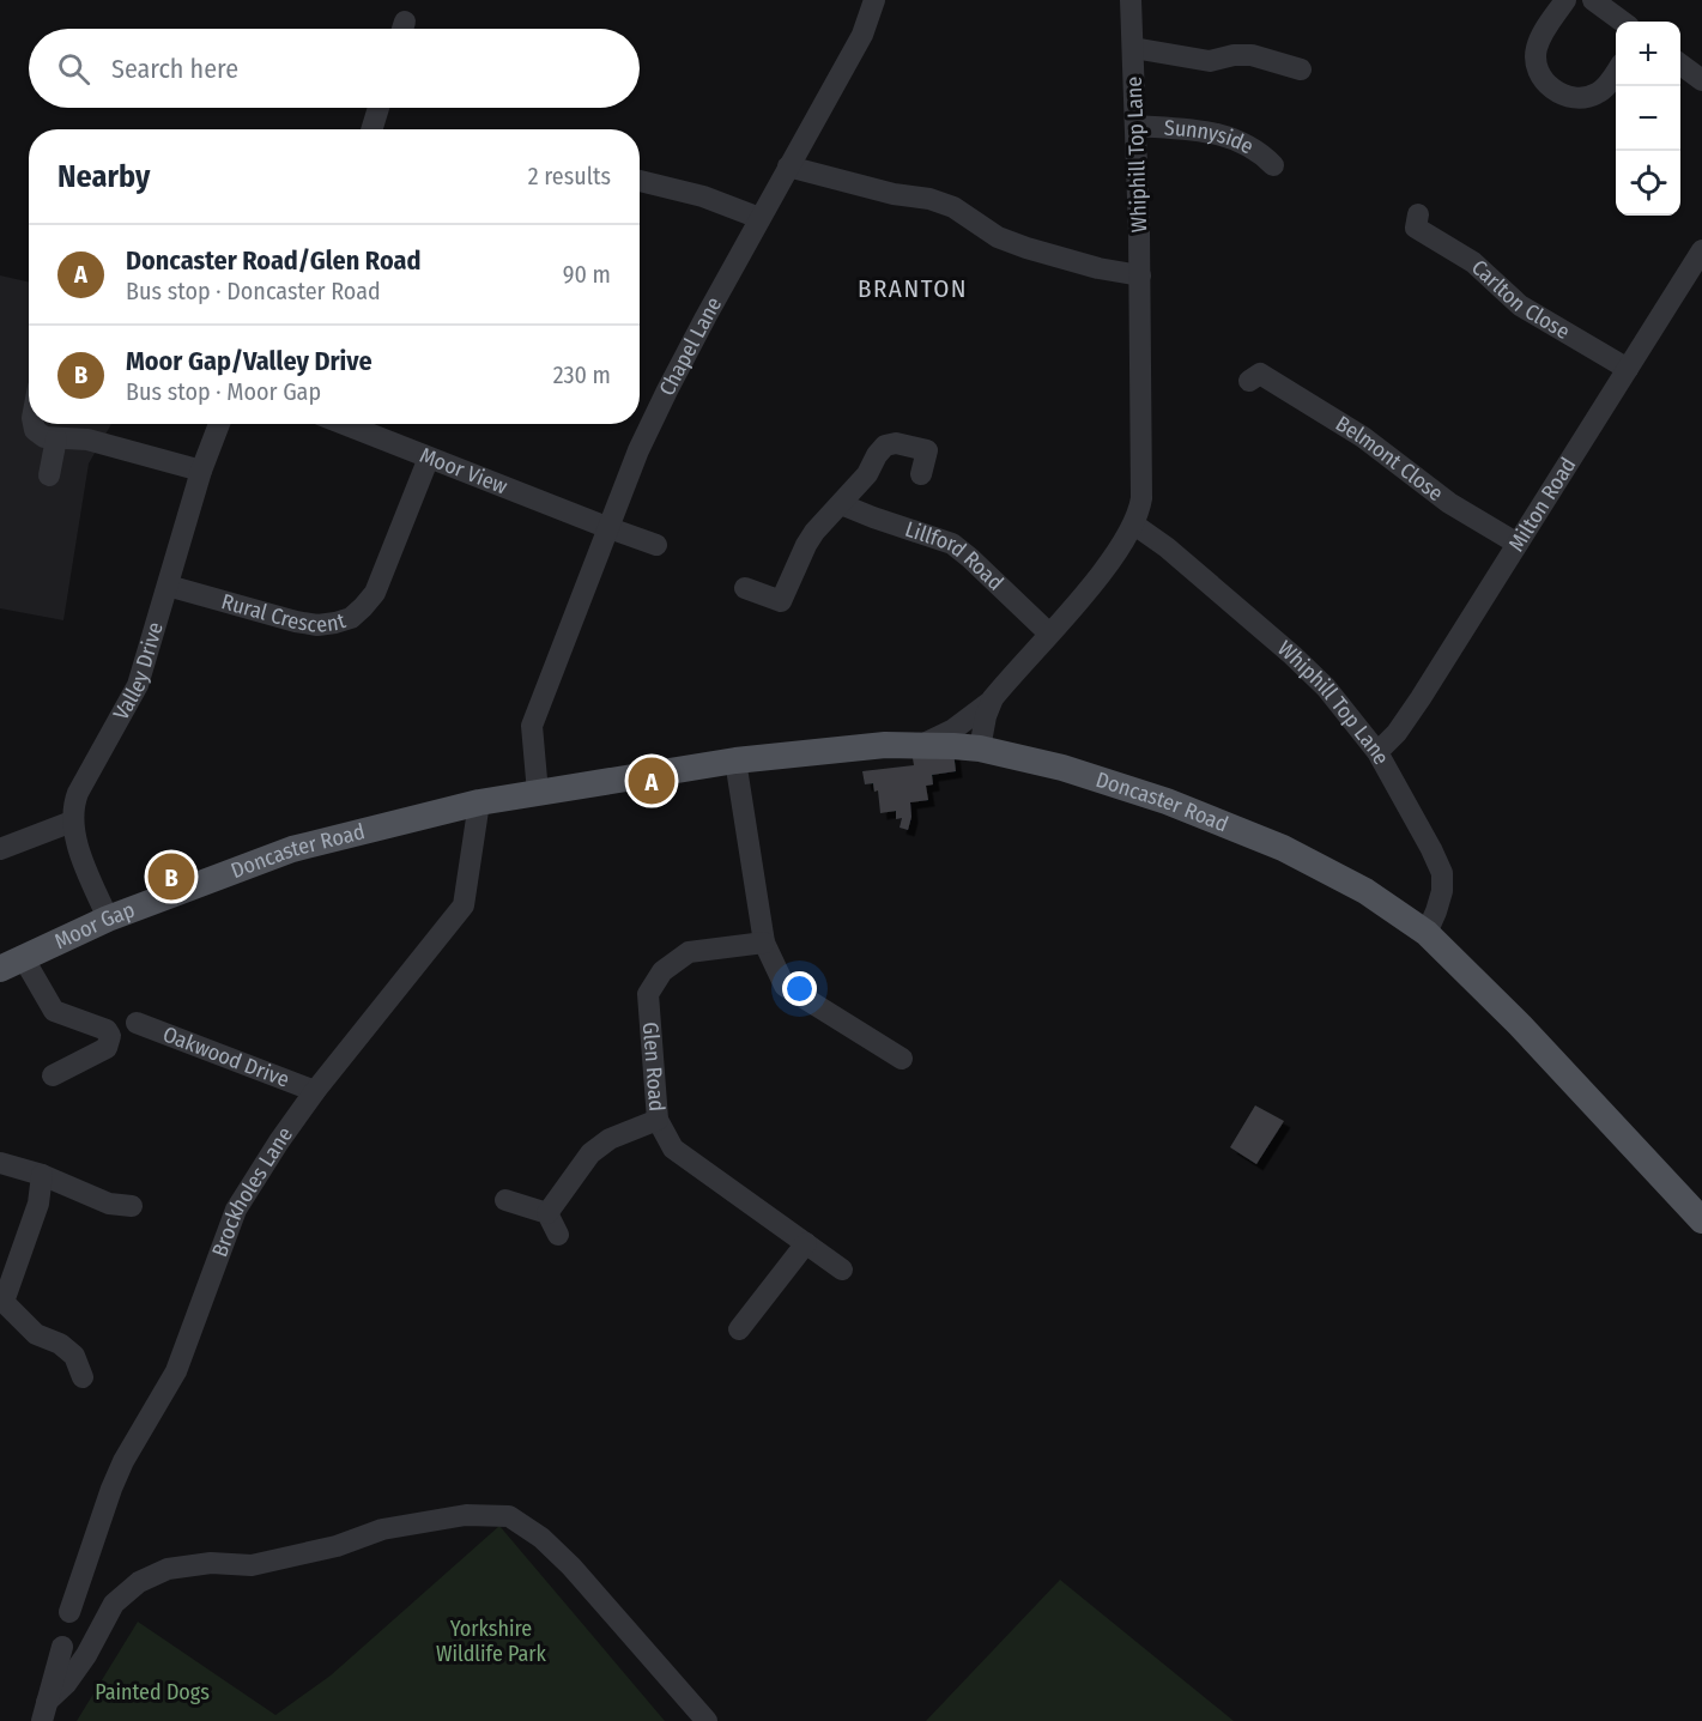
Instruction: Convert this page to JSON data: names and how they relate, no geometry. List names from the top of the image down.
{
  "streets": {
    "main road": ["Doncaster Road", "Moor Gap"],
    "street": [
      "Sunnyside",
      "Whiphill Top Lane",
      "Carlton Close",
      "Chapel Lane",
      "Belmont Close",
      "Moor View",
      "Milton Road",
      "Lillford Road",
      "Rural Crescent",
      "Valley Drive",
      "Oakwood Drive",
      "Glen Road",
      "Brockholes Lane"
    ]
  },
  "crossings": [
    ["Sunnyside", "Whiphill Top Lane"],
    ["Whiphill Top Lane", "Milton Road"],
    ["Whiphill Top Lane", "Lillford Road"],
    ["Whiphill Top Lane", "Doncaster Road"],
    ["Carlton Close", "Milton Road"],
    ["Chapel Lane", "Moor View"],
    ["Chapel Lane", "Doncaster Road"],
    ["Belmont Close", "Milton Road"],
    ["Moor View", "Rural Crescent"],
    ["Rural Crescent", "Valley Drive"],
    ["Doncaster Road", "Moor Gap"],
    ["Doncaster Road", "Brockholes Lane"],
    ["Oakwood Drive", "Brockholes Lane"]
  ],
  "districts": ["BRANTON"],
  "parks": ["Yorkshire Wildlife Park", "Painted Dogs"],
  "page": {
    "map_buttons": ["+", "−"],
    "search": "Search here",
    "heading": ["Nearby", "2 results"],
    "list": [
      {
        "mark": "A",
        "name": "Doncaster Road/Glen Road",
        "note": "Bus stop · Doncaster Road",
        "value": "90 m"
      },
      {
        "mark": "B",
        "name": "Moor Gap/Valley Drive",
        "note": "Bus stop · Moor Gap",
        "value": "230 m"
      }
    ],
    "pins": ["A", "B"]
  }
}
